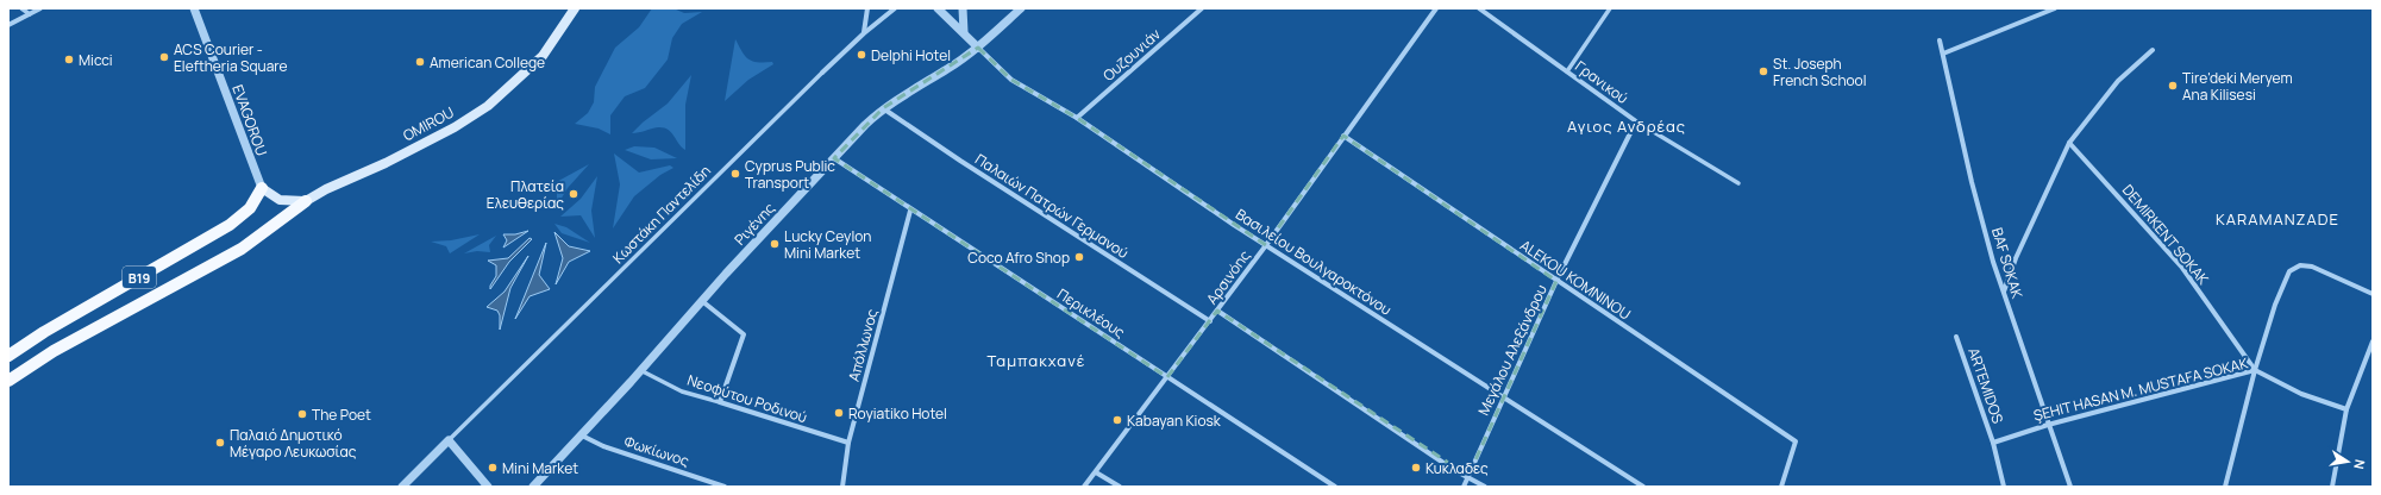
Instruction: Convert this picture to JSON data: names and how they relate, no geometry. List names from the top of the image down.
{
  "streets": {
    "main road": ["OMIROU", "B19"],
    "street": [
      "Ουζουνιάν",
      "Γρανικού",
      "EVAGOROU",
      "Παλαιών Πατρών Γερμανού",
      "Kωστάκη Παντελίδη",
      "Ριγένης",
      "DEMIRKENT SOKAK",
      "Βασιλείου Βουλγαροκτόνου",
      "BAF SOKAK",
      "Αρσινόης",
      "ALEKOU KOMNINOU",
      "Περικλέους",
      "Απόλλωνος",
      "Μεγάλου Αλεξάνδρου",
      "ARTEMIDOS",
      "ŞEHIT HASAN M. MUSTAFA SOKAK",
      "Νεοφύτου Ροδινού",
      "Φωκίωνος"
    ]
  },
  "crossings": [
    ["Ουζουνιάν", "Βασιλείου Βουλγαροκτόνου"],
    ["Γρανικού", "Μεγάλου Αλεξάνδρου"],
    ["EVAGOROU", "OMIROU"],
    ["EVAGOROU", "B19"],
    ["OMIROU", "B19"],
    ["Παλαιών Πατρών Γερμανού", "Ριγένης"],
    ["Παλαιών Πατρών Γερμανού", "Αρσινόης"],
    ["Ριγένης", "Βασιλείου Βουλγαροκτόνου"],
    ["Ριγένης", "Περικλέους"],
    ["Ριγένης", "Νεοφύτου Ροδινού"],
    ["Ριγένης", "Φωκίωνος"],
    ["DEMIRKENT SOKAK", "ŞEHIT HASAN M. MUSTAFA SOKAK"],
    ["Βασιλείου Βουλγαροκτόνου", "Αρσινόης"],
    ["Βασιλείου Βουλγαροκτόνου", "Μεγάλου Αλεξάνδρου"],
    ["BAF SOKAK", "ŞEHIT HASAN M. MUSTAFA SOKAK"],
    ["Αρσινόης", "ALEKOU KOMNINOU"],
    ["Αρσινόης", "Περικλέους"],
    ["ALEKOU KOMNINOU", "Μεγάλου Αλεξάνδρου"],
    ["Περικλέους", "Απόλλωνος"],
    ["Απόλλωνος", "Νεοφύτου Ροδινού"],
    ["ARTEMIDOS", "ŞEHIT HASAN M. MUSTAFA SOKAK"]
  ],
  "districts": ["Αγιος Ανδρέας", "KARAMANZADE", "Ταμπακχανέ"],
  "places": [
    "Delphi Hotel",
    "ACS Courier - Eleftheria Square",
    "Micci",
    "American College",
    "St. Joseph French School",
    "Tire'deki Meryem Ana Kilisesi",
    "Cyprus Public Transport",
    "Πλατεία Ελευθερίας",
    "Lucky Ceylon Mini Market",
    "Coco Afro Shop",
    "Royiatiko Hotel",
    "The Poet",
    "Kabayan Kiosk",
    "Παλαιό Δημοτικό Μέγαρο Λευκωσίας",
    "Mini Market",
    "Κυκλαδες"
  ],
  "north": "right"
}
